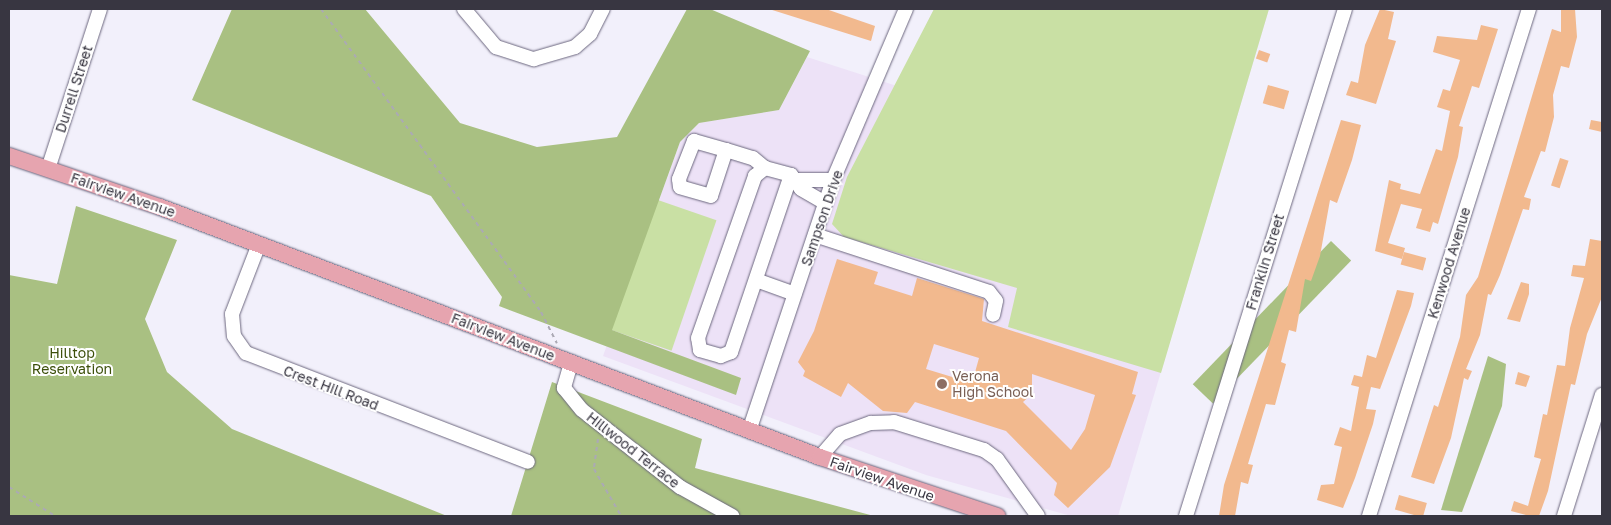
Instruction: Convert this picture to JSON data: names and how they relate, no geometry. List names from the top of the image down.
{
  "streets": {
    "main road": ["Fairview Avenue"],
    "street": [
      "Durrell Street",
      "Sampson Drive",
      "Franklin Street",
      "Kenwood Avenue",
      "Crest Hill Road",
      "Hillwood Terrace"
    ]
  },
  "crossings": [
    ["Durrell Street", "Fairview Avenue"],
    ["Fairview Avenue", "Sampson Drive"],
    ["Fairview Avenue", "Crest Hill Road"],
    ["Fairview Avenue", "Hillwood Terrace"]
  ],
  "parks": ["Hilltop Reservation"],
  "places": ["Verona High School"]
}
